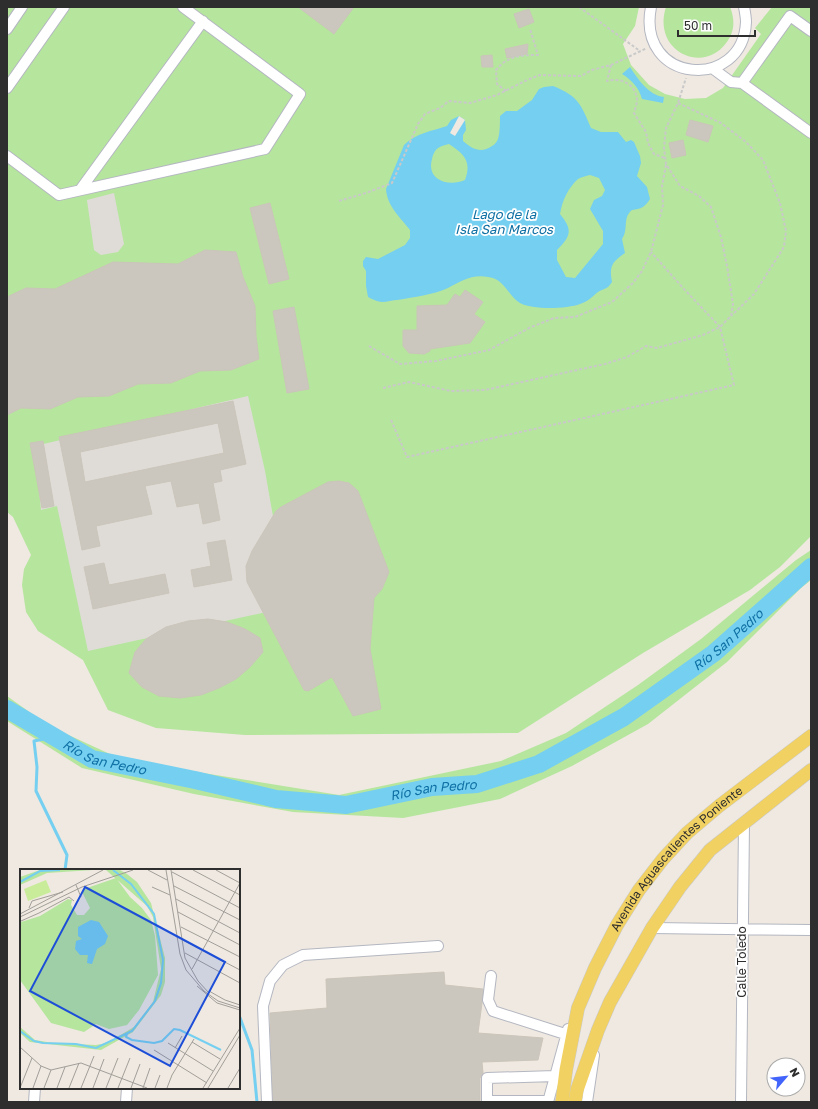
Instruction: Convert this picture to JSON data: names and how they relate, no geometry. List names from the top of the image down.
{
  "streets": {
    "main road": ["Avenida Aguascalientes Poniente"],
    "street": ["Calle Toledo"]
  },
  "crossings": [
    ["Avenida Aguascalientes Poniente", "Calle Toledo"]
  ],
  "water": ["Lago de la Isla San Marcos", "Río San Pedro"],
  "scale_bar": "50 m",
  "north": "top right"
}
